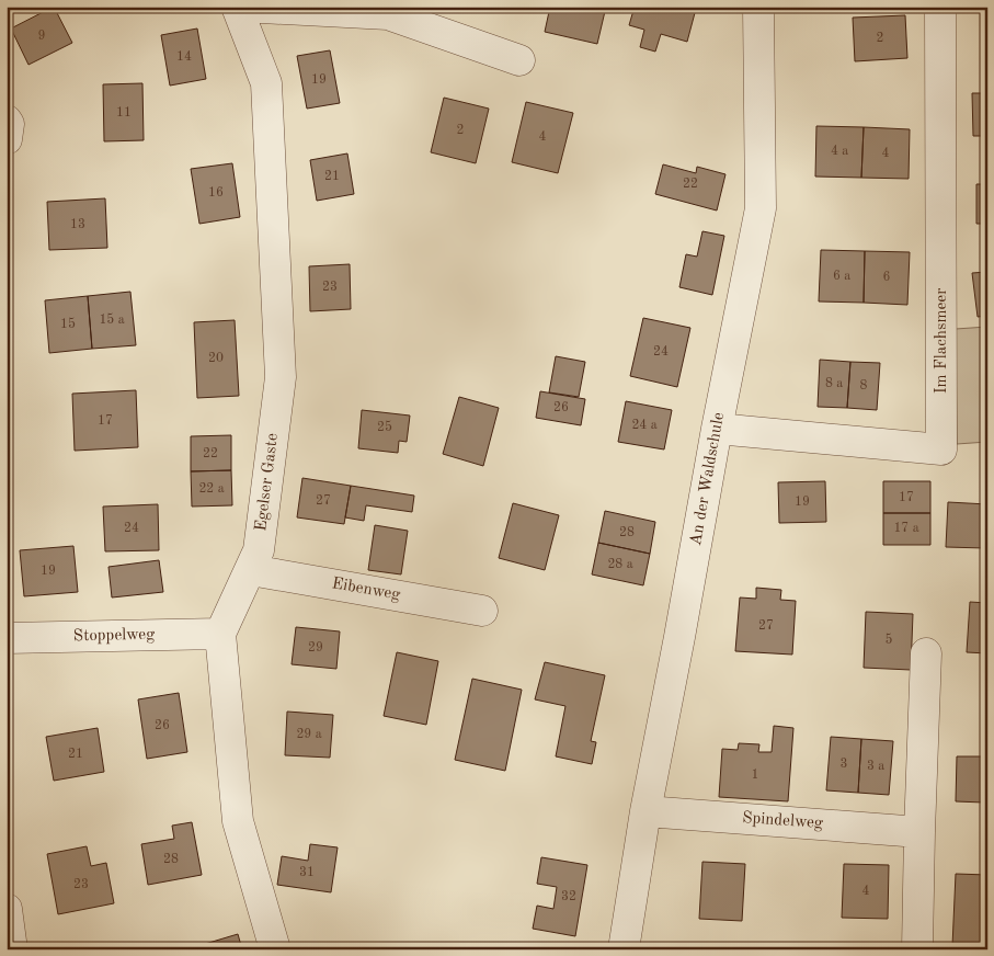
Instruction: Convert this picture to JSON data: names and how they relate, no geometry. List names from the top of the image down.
{
  "streets": {
    "street": [
      "Im Flachsmeer",
      "An der Waldschule",
      "Egelser Gaste",
      "Eibenweg",
      "Stoppelweg",
      "Spindelweg"
    ]
  },
  "crossings": [
    ["Im Flachsmeer", "An der Waldschule"],
    ["An der Waldschule", "Spindelweg"],
    ["Egelser Gaste", "Eibenweg"],
    ["Egelser Gaste", "Stoppelweg"]
  ],
  "house_numbers": [
    "9",
    "2",
    "14",
    "19",
    "11",
    "2",
    "4",
    "4 a",
    "4",
    "21",
    "22",
    "16",
    "13",
    "6 a",
    "6",
    "23",
    "15 a",
    "15",
    "24",
    "20",
    "8 a",
    "8",
    "26",
    "17",
    "24 a",
    "25",
    "22",
    "22 a",
    "17",
    "27",
    "19",
    "24",
    "17 a",
    "28",
    "28 a",
    "19",
    "27",
    "5",
    "29",
    "26",
    "29 a",
    "21",
    "3",
    "3 a",
    "1",
    "28",
    "31",
    "23",
    "4",
    "32"
  ]
}
